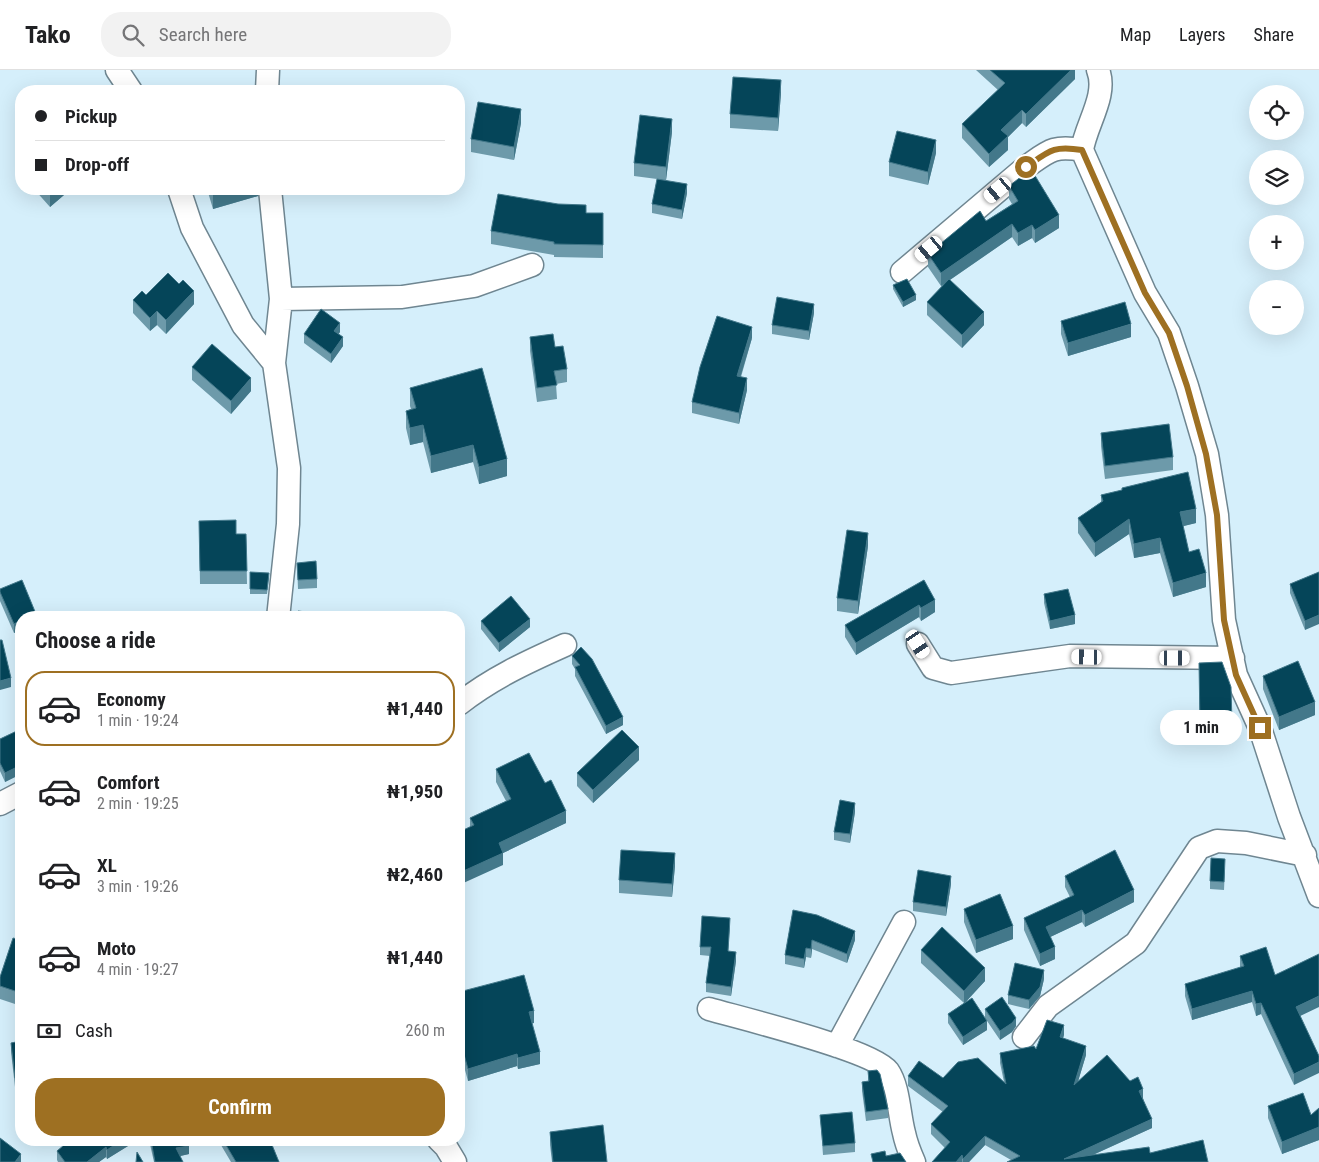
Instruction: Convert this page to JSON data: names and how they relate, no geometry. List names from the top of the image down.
{
  "page": {
    "header": "Tako",
    "search": "Search here",
    "nav": ["Map", "Layers", "Share"],
    "map_buttons": ["+", "−"],
    "banner": ["Pickup", "Drop-off"],
    "heading": "Choose a ride",
    "list": [
      {
        "name": "Economy",
        "note": "1 min · 19:24",
        "value": "₦1,440"
      },
      {
        "name": "Comfort",
        "note": "2 min · 19:25",
        "value": "₦1,950"
      },
      {
        "name": "XL",
        "note": "3 min · 19:26",
        "value": "₦2,460"
      },
      {
        "name": "Moto",
        "note": "4 min · 19:27",
        "value": "₦1,440"
      }
    ],
    "bubble": "1 min",
    "pay": ["Cash", "260 m"],
    "buttons": "Confirm"
  }
}
